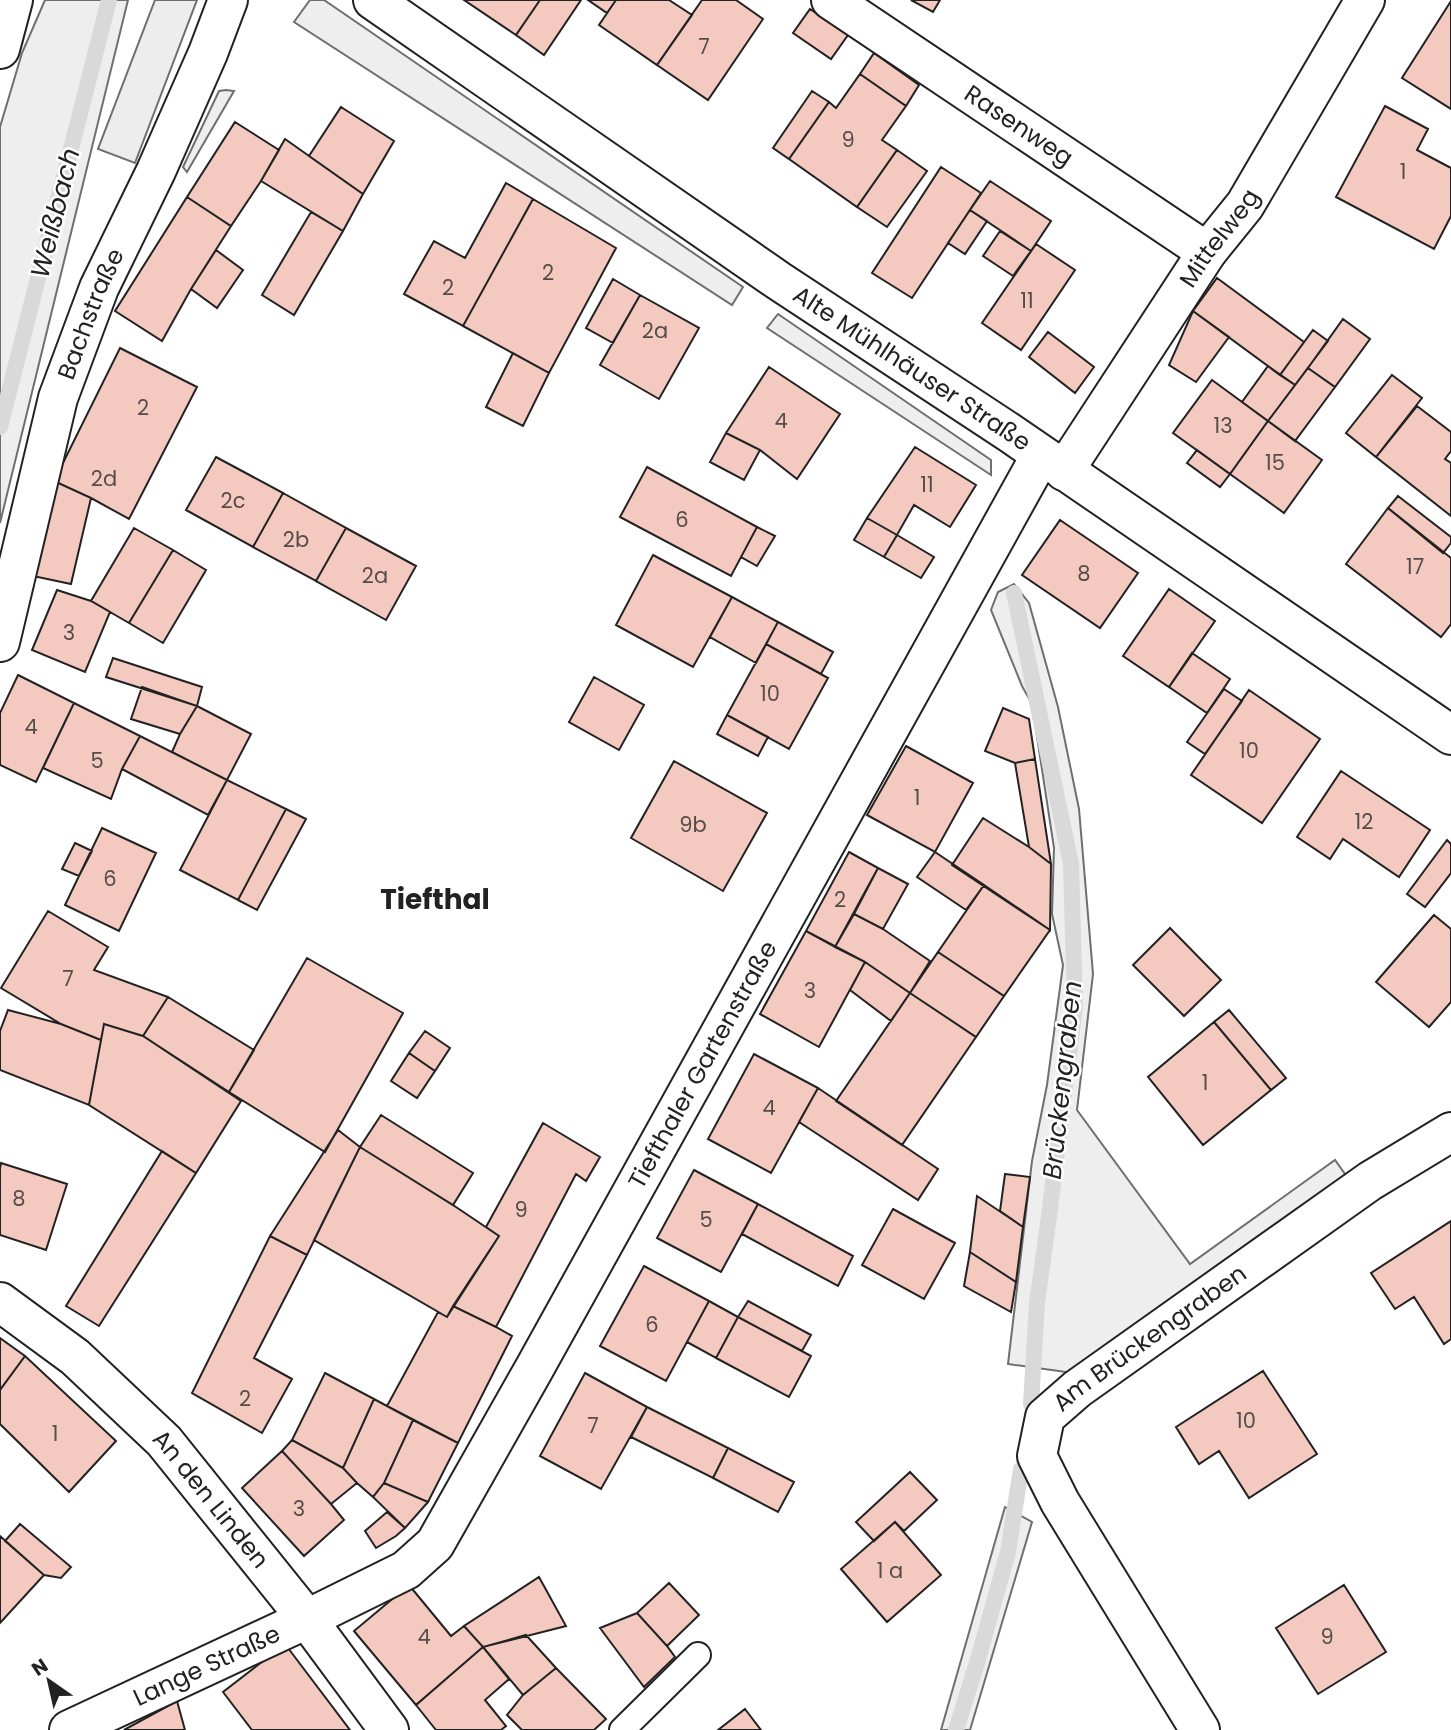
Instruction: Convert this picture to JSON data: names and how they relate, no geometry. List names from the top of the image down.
{
  "streets": {
    "street": [
      "Rasenweg",
      "Mittelweg",
      "Bachstraße",
      "Alte Mühlhäuser Straße",
      "Tiefthaler Gartenstraße",
      "Am Brückengraben",
      "An den Linden",
      "Lange Straße"
    ]
  },
  "crossings": [
    ["Rasenweg", "Mittelweg"],
    ["Mittelweg", "Alte Mühlhäuser Straße"],
    ["Mittelweg", "Tiefthaler Gartenstraße"],
    ["Alte Mühlhäuser Straße", "Tiefthaler Gartenstraße"],
    ["Tiefthaler Gartenstraße", "An den Linden"],
    ["Tiefthaler Gartenstraße", "Lange Straße"],
    ["An den Linden", "Lange Straße"]
  ],
  "districts": ["Tiefthal"],
  "water": ["Weißbach", "Brückengraben"],
  "house_numbers": [
    "7",
    "9",
    "1",
    "2",
    "2",
    "11",
    "2a",
    "2",
    "4",
    "13",
    "15",
    "2d",
    "11",
    "2c",
    "6",
    "2b",
    "17",
    "8",
    "2a",
    "3",
    "10",
    "4",
    "10",
    "5",
    "1",
    "12",
    "9b",
    "6",
    "2",
    "7",
    "3",
    "1",
    "4",
    "8",
    "9",
    "5",
    "6",
    "2",
    "10",
    "7",
    "1",
    "3",
    "1 a",
    "4",
    "9"
  ],
  "north": "top left"
}
